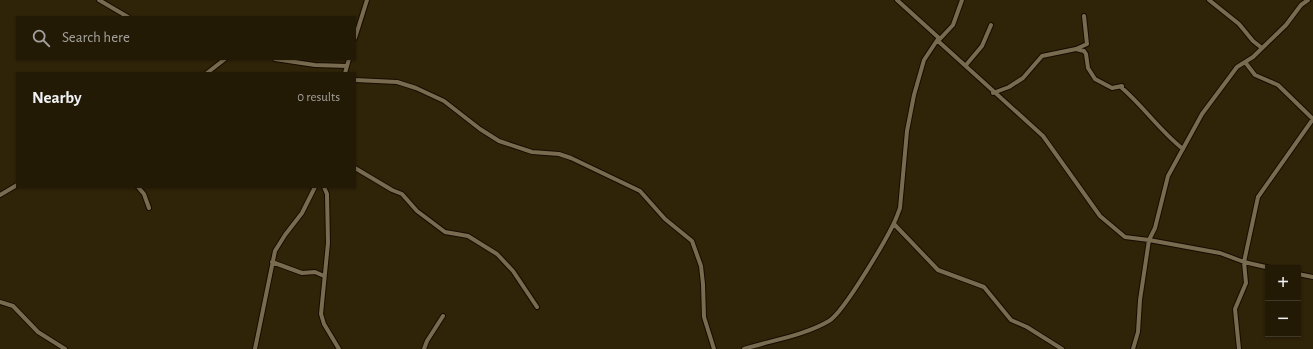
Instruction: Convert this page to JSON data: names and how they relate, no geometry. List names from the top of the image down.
{
  "page": {
    "search": "Search here",
    "heading": ["Nearby", "0 results"],
    "map_buttons": ["+", "−"]
  }
}
